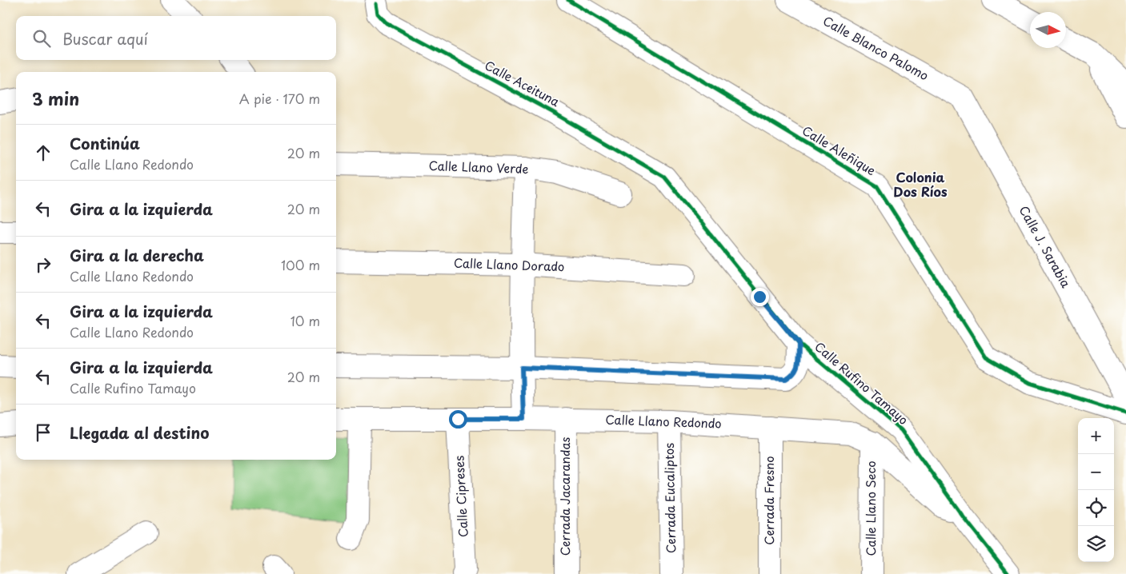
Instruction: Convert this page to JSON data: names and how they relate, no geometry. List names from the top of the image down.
{
  "streets": {
    "street": [
      "Calle Blanco Palomo",
      "Calle Aceituna",
      "Calle Aleñique",
      "Calle Llano Verde",
      "Calle J. Sarabia",
      "Calle Llano Dorado",
      "Calle Rufino Tamayo",
      "Calle Llano Redondo",
      "Calle Cipreses",
      "Cerrada Jacarandas",
      "Cerrada Eucaliptos",
      "Cerrada Fresno",
      "Calle Llano Seco"
    ]
  },
  "crossings": [
    ["Calle Blanco Palomo", "Calle J. Sarabia"],
    ["Calle Aceituna", "Calle Rufino Tamayo"],
    ["Calle Rufino Tamayo", "Calle Llano Redondo"],
    ["Calle Llano Redondo", "Calle Cipreses"],
    ["Calle Llano Redondo", "Cerrada Jacarandas"],
    ["Calle Llano Redondo", "Cerrada Eucaliptos"],
    ["Calle Llano Redondo", "Cerrada Fresno"],
    ["Calle Llano Redondo", "Calle Llano Seco"]
  ],
  "districts": ["Colonia Dos Ríos"],
  "north": "right",
  "page": {
    "search": "Buscar aquí",
    "heading": ["3 min", "A pie · 170 m"],
    "list": [
      ["Continúa", "Calle Llano Redondo", "20 m"],
      ["Gira a la izquierda", "20 m"],
      ["Gira a la derecha", "Calle Llano Redondo", "100 m"],
      ["Gira a la izquierda", "Calle Llano Redondo", "10 m"],
      ["Gira a la izquierda", "Calle Rufino Tamayo", "20 m"],
      "Llegada al destino"
    ],
    "map_buttons": ["+", "−"]
  }
}
